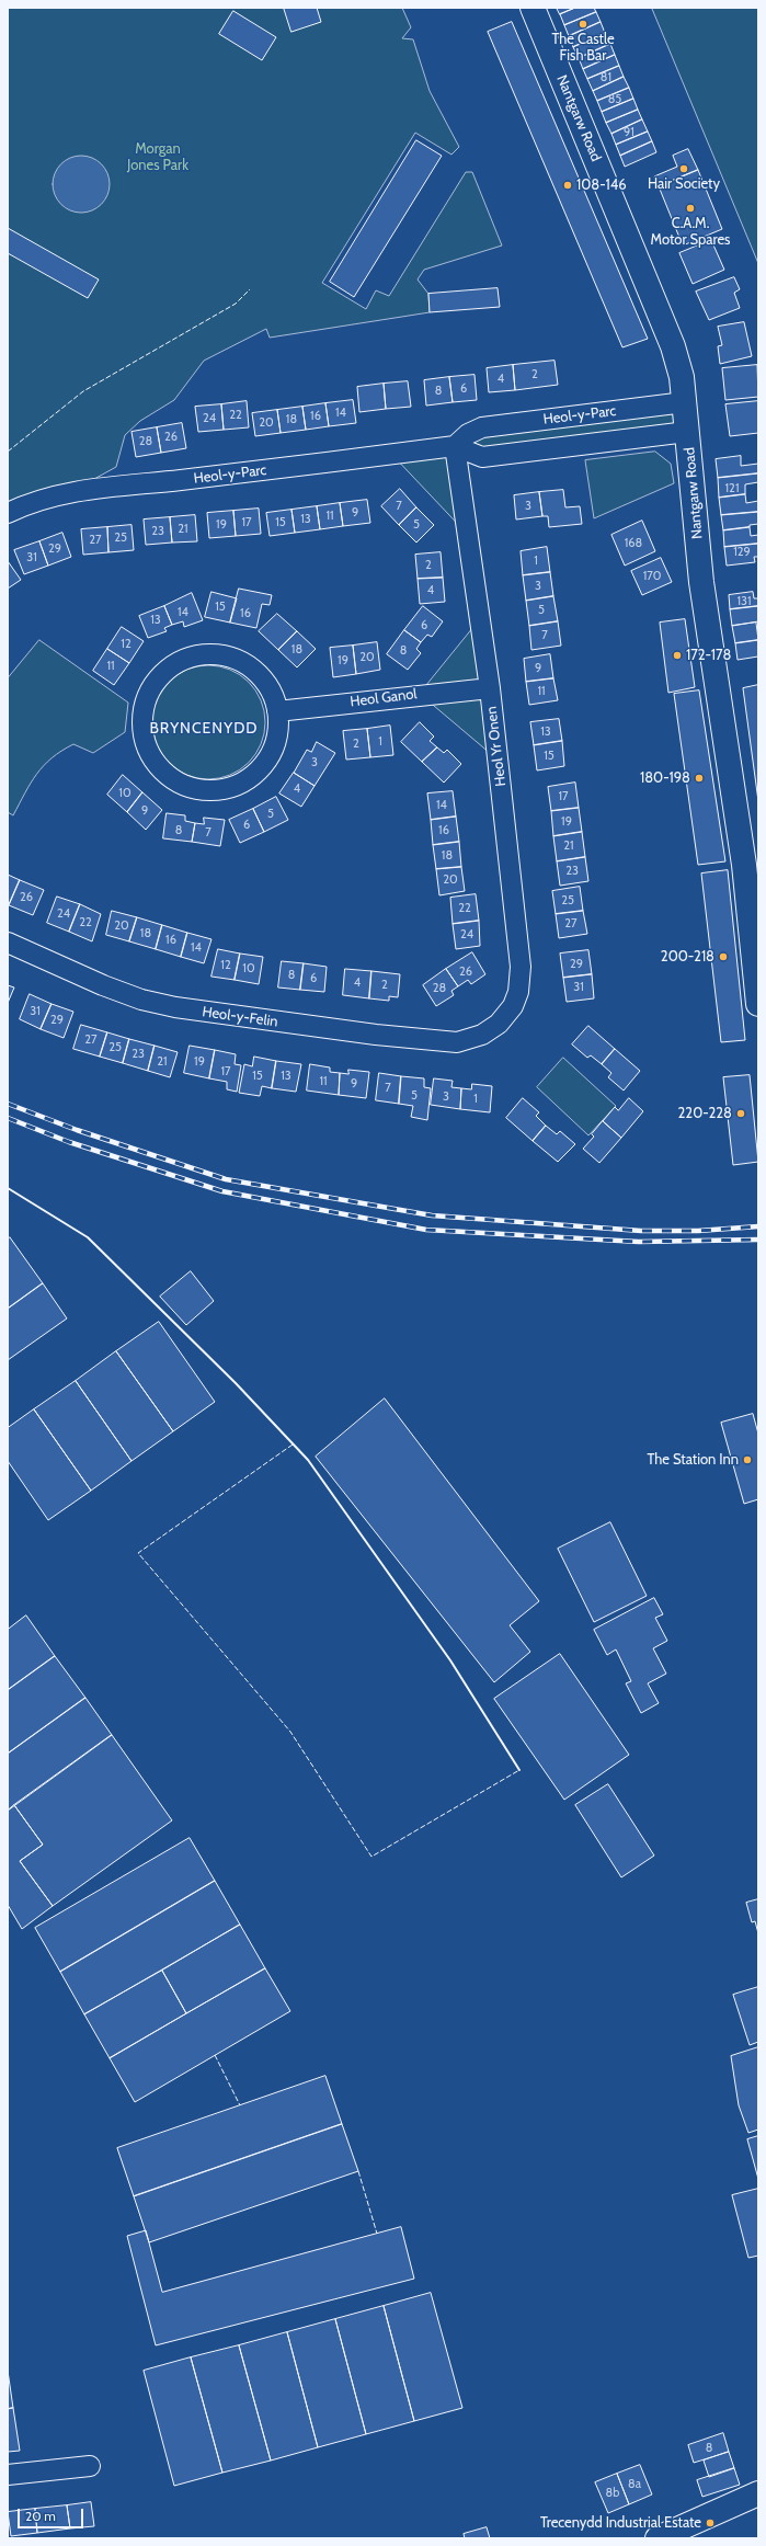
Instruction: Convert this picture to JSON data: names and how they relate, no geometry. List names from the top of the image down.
{
  "streets": {
    "main road": ["Nantgarw Road"],
    "street": [
      "Heol-y-Parc",
      "Heol Ganol",
      "Heol Yr Onen",
      "Heol-y-Felin"
    ]
  },
  "crossings": [
    ["Nantgarw Road", "Heol-y-Parc"],
    ["Heol-y-Parc", "Heol Yr Onen"],
    ["Heol Ganol", "Heol Yr Onen"],
    ["Heol Yr Onen", "Heol-y-Felin"]
  ],
  "districts": ["BRYNCENYDD"],
  "parks": ["Morgan Jones Park"],
  "places": [
    "The Castle Fish Bar",
    "Hair Society",
    "108-146",
    "C.A.M. Motor Spares",
    "172-178",
    "180-198",
    "200-218",
    "220-228",
    "The Station Inn",
    "Trecenydd Industrial Estate"
  ],
  "house_numbers": [
    "81",
    "85",
    "91",
    "2",
    "4",
    "6",
    "8",
    "14",
    "22",
    "16",
    "24",
    "18",
    "20",
    "26",
    "28",
    "121",
    "7",
    "3",
    "9",
    "11",
    "13",
    "17",
    "15",
    "19",
    "5",
    "21",
    "23",
    "25",
    "27",
    "168",
    "29",
    "129",
    "31",
    "1",
    "2",
    "170",
    "3",
    "4",
    "131",
    "15",
    "5",
    "14",
    "16",
    "13",
    "6",
    "7",
    "12",
    "18",
    "8",
    "20",
    "19",
    "11",
    "9",
    "11",
    "13",
    "1",
    "2",
    "15",
    "3",
    "4",
    "10",
    "17",
    "14",
    "9",
    "5",
    "19",
    "6",
    "8",
    "16",
    "7",
    "21",
    "18",
    "23",
    "20",
    "26",
    "25",
    "22",
    "24",
    "22",
    "27",
    "20",
    "18",
    "24",
    "16",
    "14",
    "29",
    "12",
    "10",
    "26",
    "8",
    "6",
    "4",
    "2",
    "31",
    "28",
    "31",
    "29",
    "27",
    "25",
    "23",
    "21",
    "19",
    "17",
    "15",
    "13",
    "11",
    "9",
    "7",
    "5",
    "3",
    "1",
    "8",
    "8a",
    "8b"
  ],
  "scale_bar": "20 m"
}
